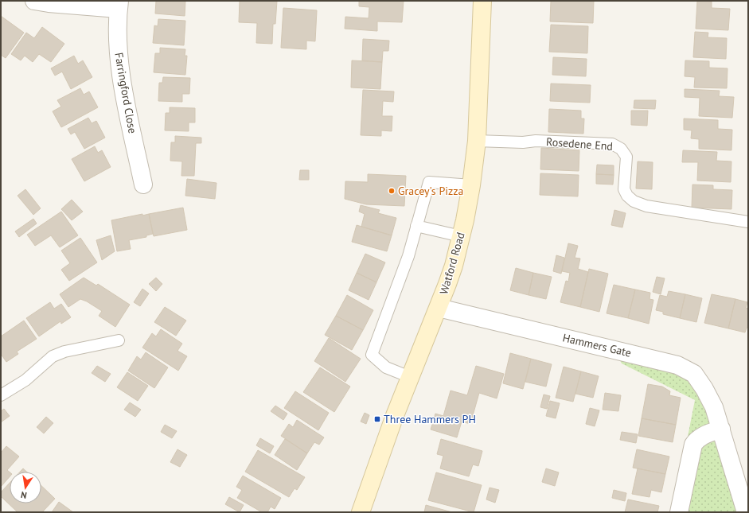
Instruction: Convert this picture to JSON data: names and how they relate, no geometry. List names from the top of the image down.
{
  "streets": {
    "main road": ["Watford Road"],
    "street": ["Farringford Close", "Hammers Gate"],
    "lane": ["Rosedene End"]
  },
  "crossings": [
    ["Rosedene End", "Watford Road"],
    ["Watford Road", "Hammers Gate"]
  ],
  "places": {
    "other": ["Gracey's Pizza"],
    "transit": ["Three Hammers PH"]
  },
  "north": "bottom"
}
